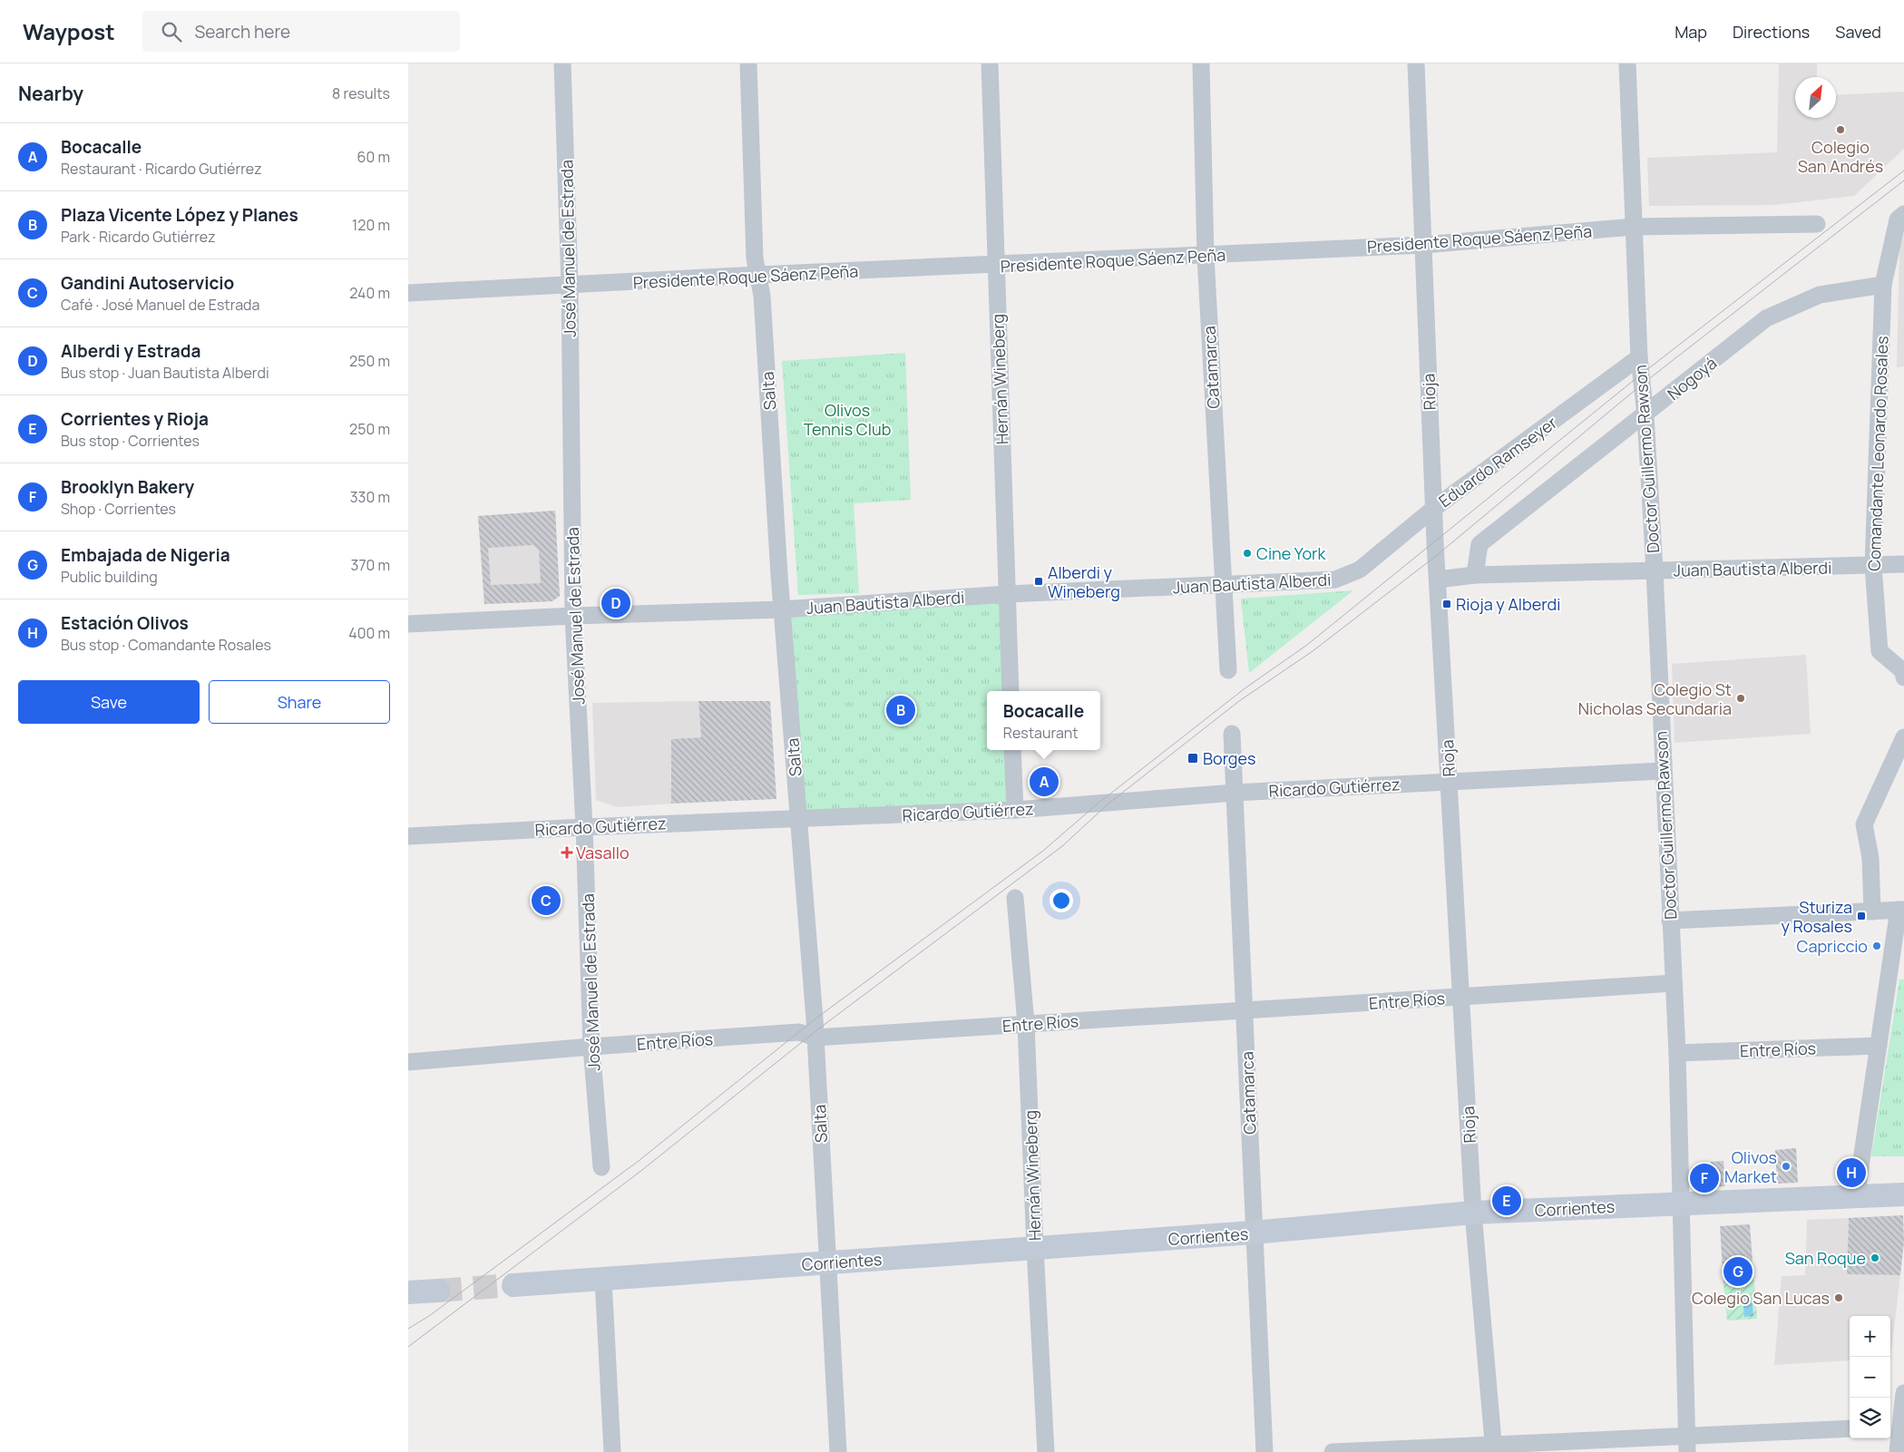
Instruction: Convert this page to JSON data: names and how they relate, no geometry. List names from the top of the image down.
{
  "streets": {
    "street": [
      "Presidente Roque Sáenz Peña",
      "José Manuel de Estrada",
      "Catamarca",
      "Nogoyá",
      "Hernán Wineberg",
      "Salta",
      "Rioja",
      "Comandante Leonardo Rosales",
      "Doctor Guillermo Rawson",
      "Eduardo Ramseyer",
      "Juan Bautista Alberdi",
      "Ricardo Gutiérrez",
      "Entre Ríos",
      "Corrientes"
    ]
  },
  "crossings": [
    ["Presidente Roque Sáenz Peña", "José Manuel de Estrada"],
    ["Presidente Roque Sáenz Peña", "Catamarca"],
    ["Presidente Roque Sáenz Peña", "Hernán Wineberg"],
    ["Presidente Roque Sáenz Peña", "Salta"],
    ["Presidente Roque Sáenz Peña", "Rioja"],
    ["Presidente Roque Sáenz Peña", "Doctor Guillermo Rawson"],
    ["José Manuel de Estrada", "Juan Bautista Alberdi"],
    ["José Manuel de Estrada", "Ricardo Gutiérrez"],
    ["José Manuel de Estrada", "Entre Ríos"],
    ["Catamarca", "Juan Bautista Alberdi"],
    ["Catamarca", "Ricardo Gutiérrez"],
    ["Catamarca", "Entre Ríos"],
    ["Catamarca", "Corrientes"],
    ["Nogoyá", "Comandante Leonardo Rosales"],
    ["Nogoyá", "Doctor Guillermo Rawson"],
    ["Nogoyá", "Juan Bautista Alberdi"],
    ["Hernán Wineberg", "Juan Bautista Alberdi"],
    ["Hernán Wineberg", "Entre Ríos"],
    ["Hernán Wineberg", "Corrientes"],
    ["Salta", "Juan Bautista Alberdi"],
    ["Salta", "Ricardo Gutiérrez"],
    ["Salta", "Entre Ríos"],
    ["Salta", "Corrientes"],
    ["Rioja", "Eduardo Ramseyer"],
    ["Rioja", "Juan Bautista Alberdi"],
    ["Rioja", "Ricardo Gutiérrez"],
    ["Rioja", "Entre Ríos"],
    ["Rioja", "Corrientes"],
    ["Comandante Leonardo Rosales", "Juan Bautista Alberdi"],
    ["Doctor Guillermo Rawson", "Eduardo Ramseyer"],
    ["Doctor Guillermo Rawson", "Juan Bautista Alberdi"],
    ["Doctor Guillermo Rawson", "Ricardo Gutiérrez"],
    ["Doctor Guillermo Rawson", "Entre Ríos"],
    ["Doctor Guillermo Rawson", "Corrientes"],
    ["Eduardo Ramseyer", "Juan Bautista Alberdi"]
  ],
  "parks": ["Olivos Tennis Club"],
  "places": {
    "other": [
      "Colegio San Andrés",
      "Cine York",
      "Colegio St Nicholas Secundaria",
      "Capriccio",
      "Olivos Market",
      "San Roque",
      "Colegio San Lucas"
    ],
    "transit": [
      "Alberdi y Wineberg",
      "Rioja y Alberdi",
      "Borges",
      "Sturiza y Rosales"
    ],
    "health": ["Vasallo"]
  },
  "north": "top right",
  "page": {
    "header": "Waypost",
    "search": "Search here",
    "nav": ["Map", "Directions", "Saved"],
    "heading": ["Nearby", "8 results"],
    "list": [
      {
        "mark": "A",
        "name": "Bocacalle",
        "note": "Restaurant · Ricardo Gutiérrez",
        "value": "60 m"
      },
      {
        "mark": "B",
        "name": "Plaza Vicente López y Planes",
        "note": "Park · Ricardo Gutiérrez",
        "value": "120 m"
      },
      {
        "mark": "C",
        "name": "Gandini Autoservicio",
        "note": "Café · José Manuel de Estrada",
        "value": "240 m"
      },
      {
        "mark": "D",
        "name": "Alberdi y Estrada",
        "note": "Bus stop · Juan Bautista Alberdi",
        "value": "250 m"
      },
      {
        "mark": "E",
        "name": "Corrientes y Rioja",
        "note": "Bus stop · Corrientes",
        "value": "250 m"
      },
      {
        "mark": "F",
        "name": "Brooklyn Bakery",
        "note": "Shop · Corrientes",
        "value": "330 m"
      },
      {
        "mark": "G",
        "name": "Embajada de Nigeria",
        "note": "Public building",
        "value": "370 m"
      },
      {
        "mark": "H",
        "name": "Estación Olivos",
        "note": "Bus stop · Comandante Rosales",
        "value": "400 m"
      }
    ],
    "pins": [
      "D",
      "B",
      "A",
      "C",
      "H",
      "F",
      "E",
      "G"
    ],
    "buttons": ["Save", "Share"],
    "popup": ["Bocacalle", "Restaurant"],
    "map_buttons": ["+", "−"]
  }
}
